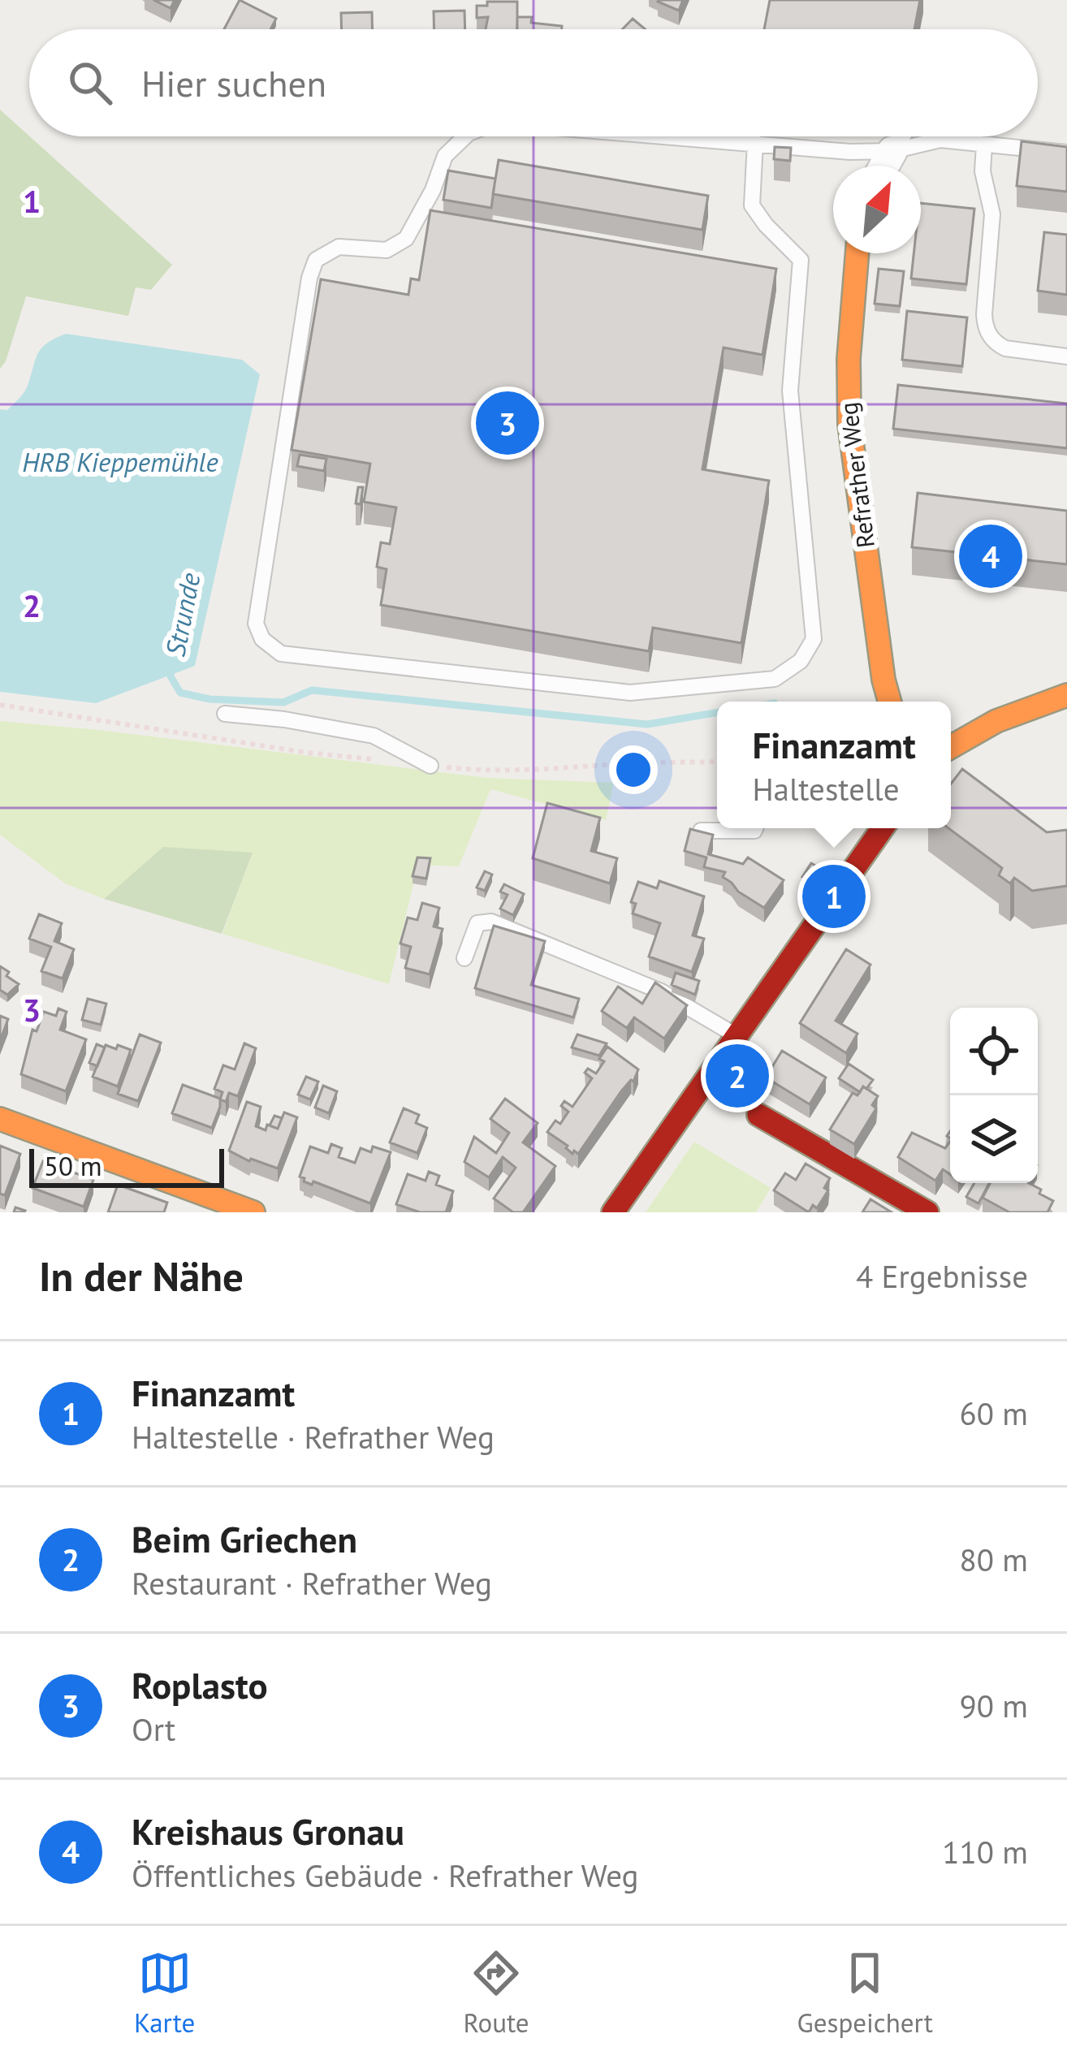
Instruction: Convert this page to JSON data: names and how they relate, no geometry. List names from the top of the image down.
{
  "streets": {
    "street": ["Refrather Weg"]
  },
  "water": ["HRB Kieppemühle", "Strunde"],
  "scale_bar": "50 m",
  "north": "top right",
  "page": {
    "search": "Hier suchen",
    "pins": [
      "3",
      "4",
      "1",
      "2"
    ],
    "popup": ["Finanzamt", "Haltestelle"],
    "scale": "50 m",
    "heading": ["In der Nähe", "4 Ergebnisse"],
    "list": [
      {
        "mark": "1",
        "name": "Finanzamt",
        "note": "Haltestelle · Refrather Weg",
        "value": "60 m"
      },
      {
        "mark": "2",
        "name": "Beim Griechen",
        "note": "Restaurant · Refrather Weg",
        "value": "80 m"
      },
      {
        "mark": "3",
        "name": "Roplasto",
        "note": "Ort",
        "value": "90 m"
      },
      {
        "mark": "4",
        "name": "Kreishaus Gronau",
        "note": "Öffentliches Gebäude · Refrather Weg",
        "value": "110 m"
      }
    ],
    "nav": ["Karte", "Route", "Gespeichert"]
  },
  "grid": {
    "rows": ["1", "2", "3"]
  }
}
